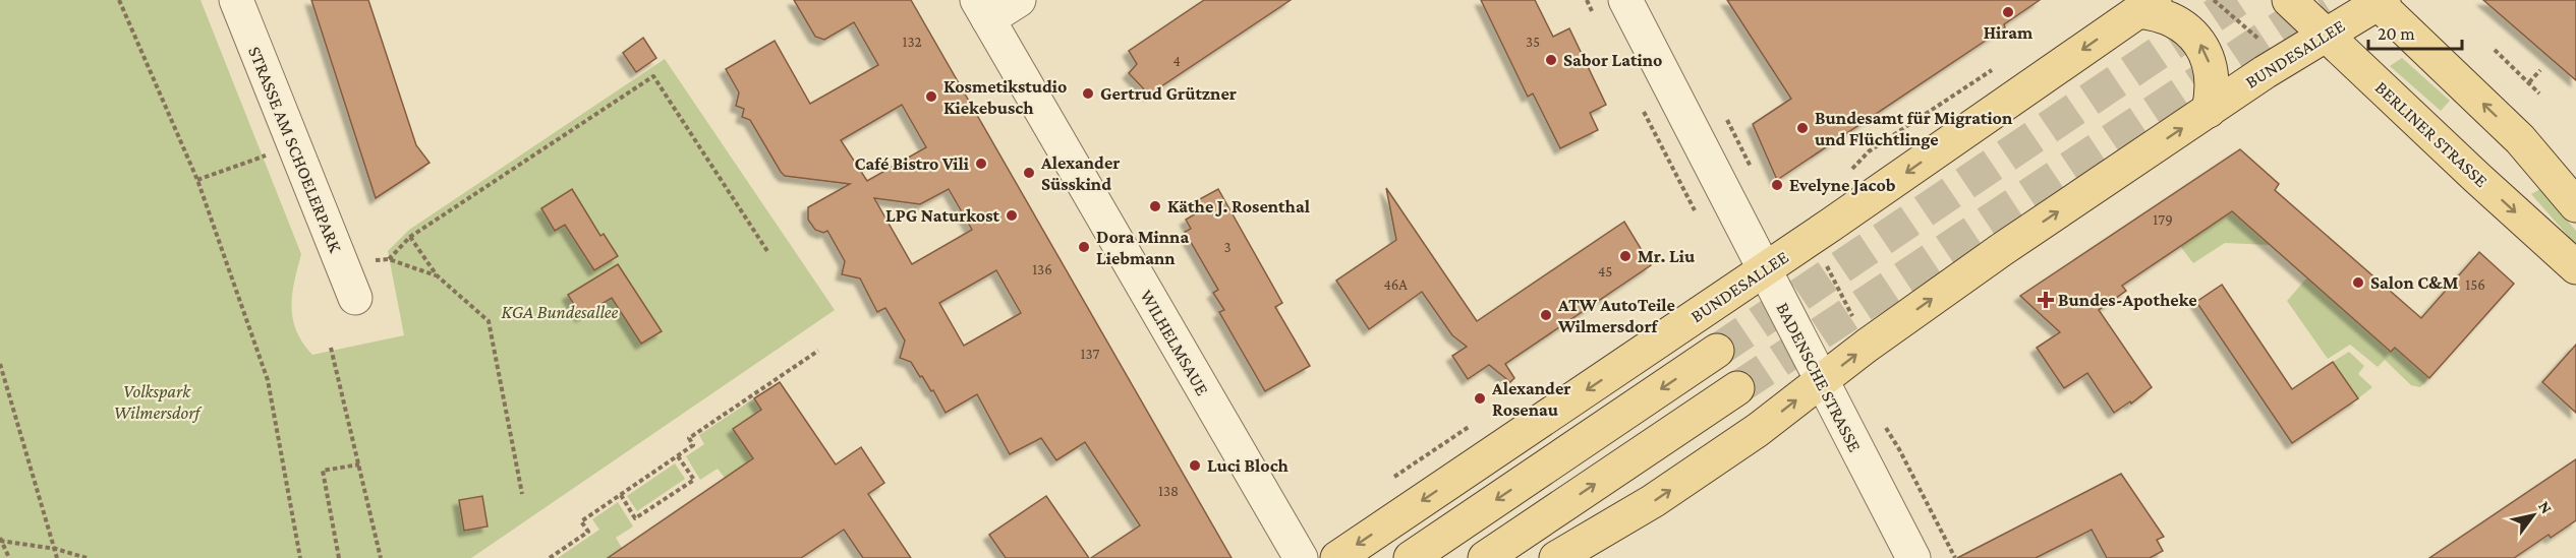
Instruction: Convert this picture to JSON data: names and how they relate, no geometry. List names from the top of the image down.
{
  "streets": {
    "main road": ["BUNDESALLEE", "BERLINER STRASSE"],
    "street": ["STRASSE AM SCHOELERPARK", "WILHELMSAUE", "BADENSCHE STRASSE"]
  },
  "crossings": [
    ["BUNDESALLEE", "BERLINER STRASSE"],
    ["BUNDESALLEE", "BADENSCHE STRASSE"]
  ],
  "parks": ["KGA Bundesallee", "Volkspark Wilmersdorf"],
  "places": {
    "other": [
      "Hiram",
      "Sabor Latino",
      "Gertrud Grützner",
      "Kosmetikstudio Kiekebusch",
      "Bundesamt für Migration und Flüchtlinge",
      "Café Bistro Vili",
      "Alexander Süsskind",
      "Evelyne Jacob",
      "Käthe J. Rosenthal",
      "LPG Naturkost",
      "Dora Minna Liebmann",
      "Mr. Liu",
      "Salon C&M",
      "ATW AutoTeile Wilmersdorf",
      "Alexander Rosenau",
      "Luci Bloch"
    ],
    "health": ["Bundes-Apotheke"]
  },
  "house_numbers": [
    "132",
    "35",
    "4",
    "179",
    "3",
    "136",
    "45",
    "46A",
    "156",
    "137",
    "138"
  ],
  "scale_bar": "20 m",
  "north": "top right"
}
